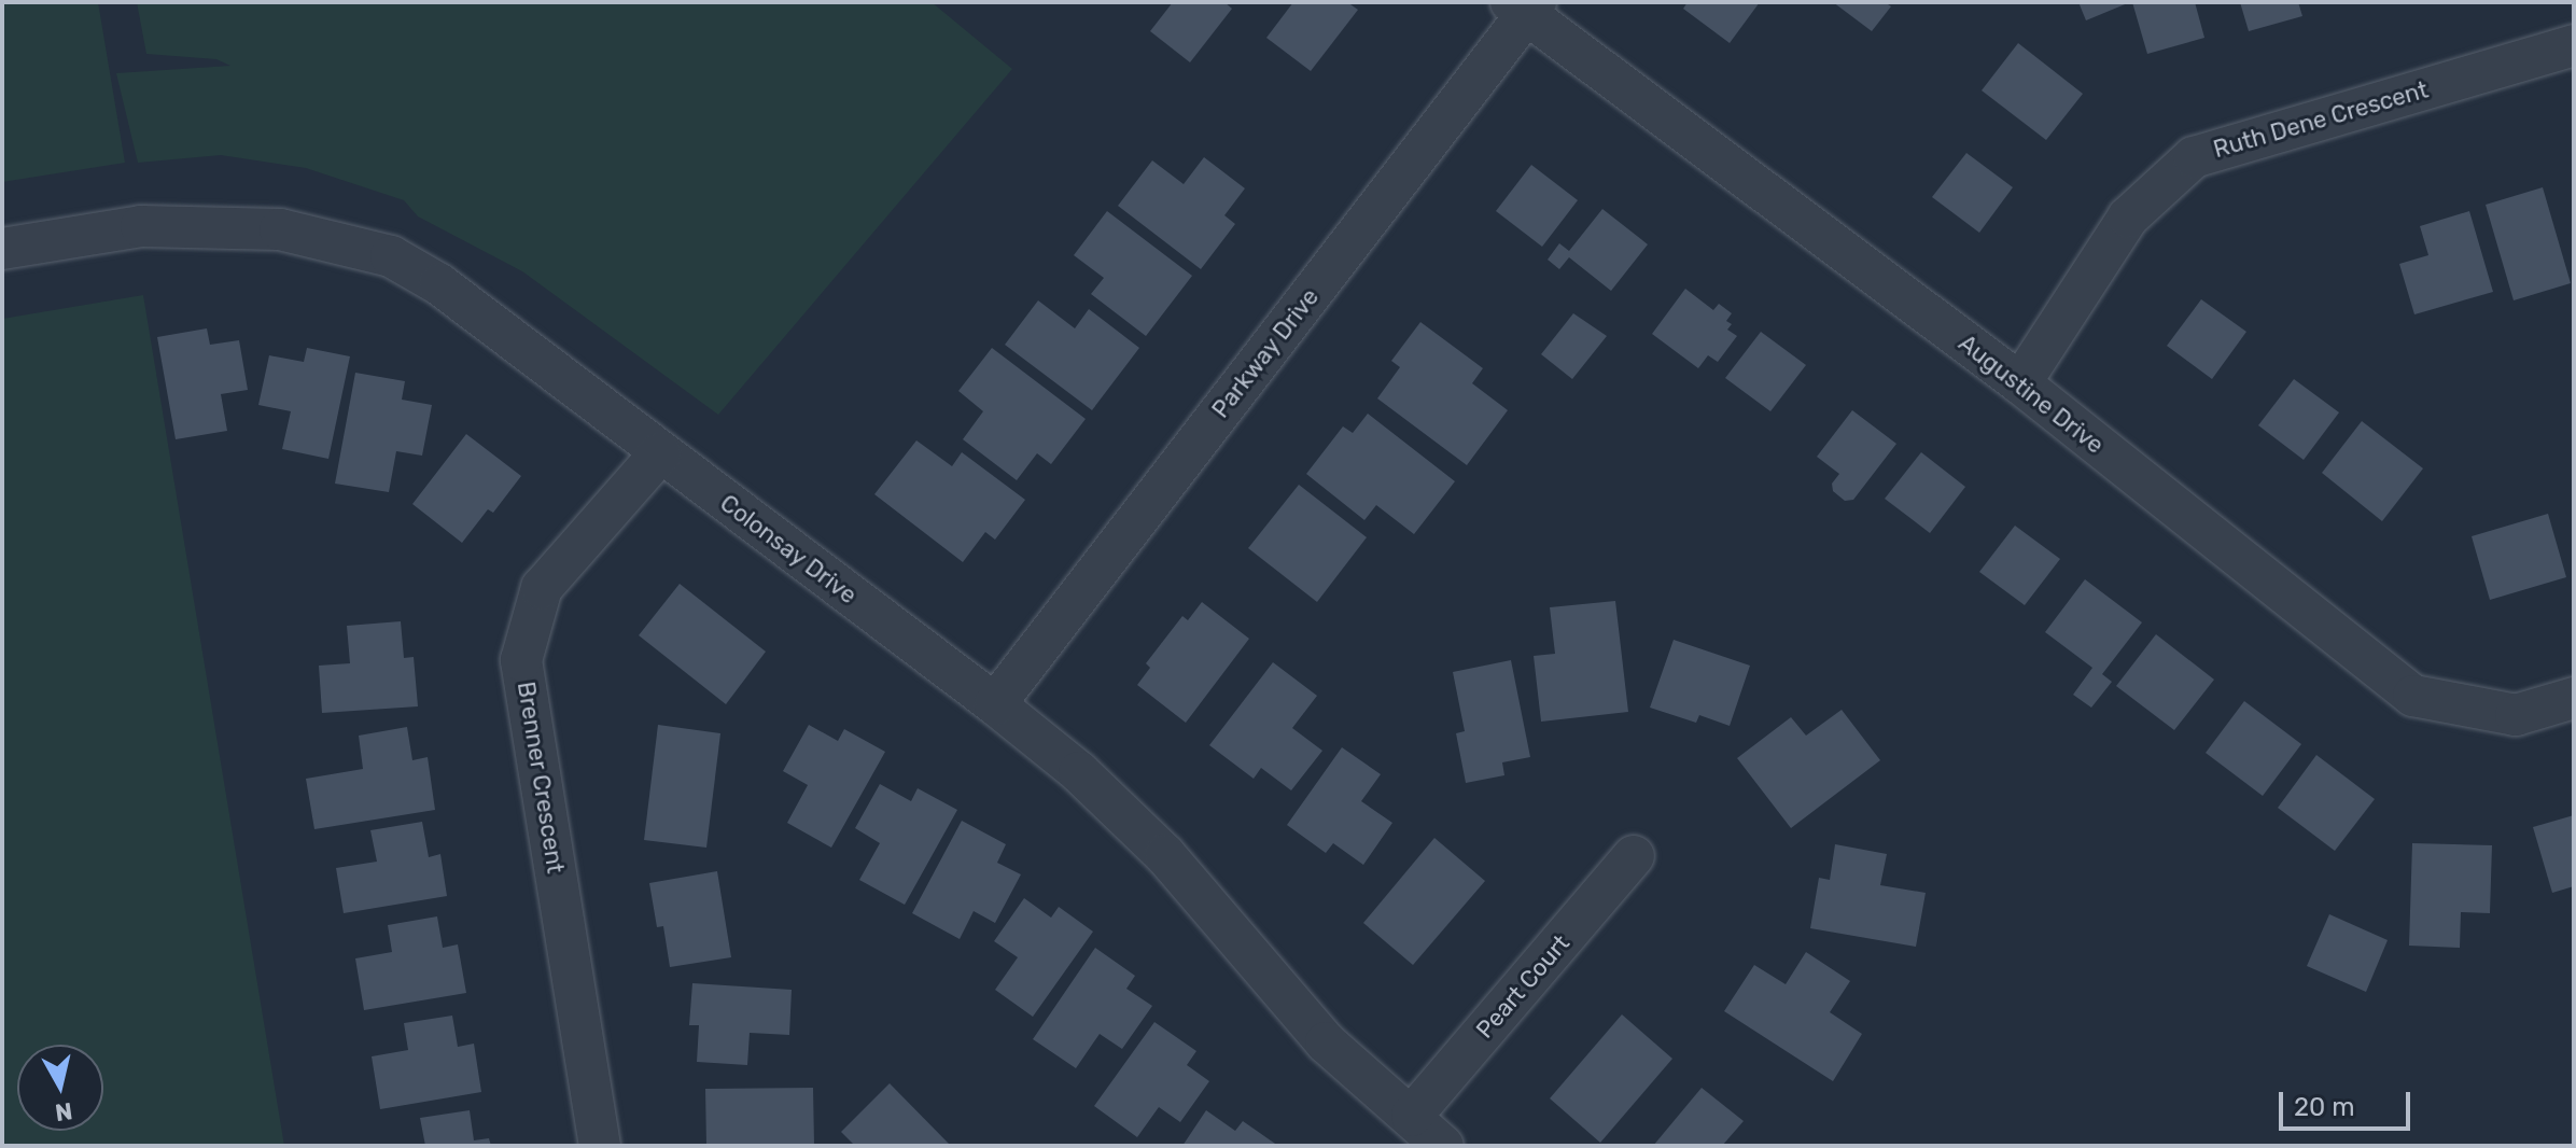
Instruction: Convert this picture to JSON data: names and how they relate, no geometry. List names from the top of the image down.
{
  "streets": {
    "street": [
      "Ruth Dene Crescent",
      "Parkway Drive",
      "Augustine Drive",
      "Colonsay Drive",
      "Brenner Crescent",
      "Peart Court"
    ]
  },
  "crossings": [
    ["Ruth Dene Crescent", "Augustine Drive"],
    ["Parkway Drive", "Augustine Drive"],
    ["Parkway Drive", "Colonsay Drive"],
    ["Colonsay Drive", "Brenner Crescent"],
    ["Colonsay Drive", "Peart Court"]
  ],
  "scale_bar": "20 m",
  "north": "bottom"
}
